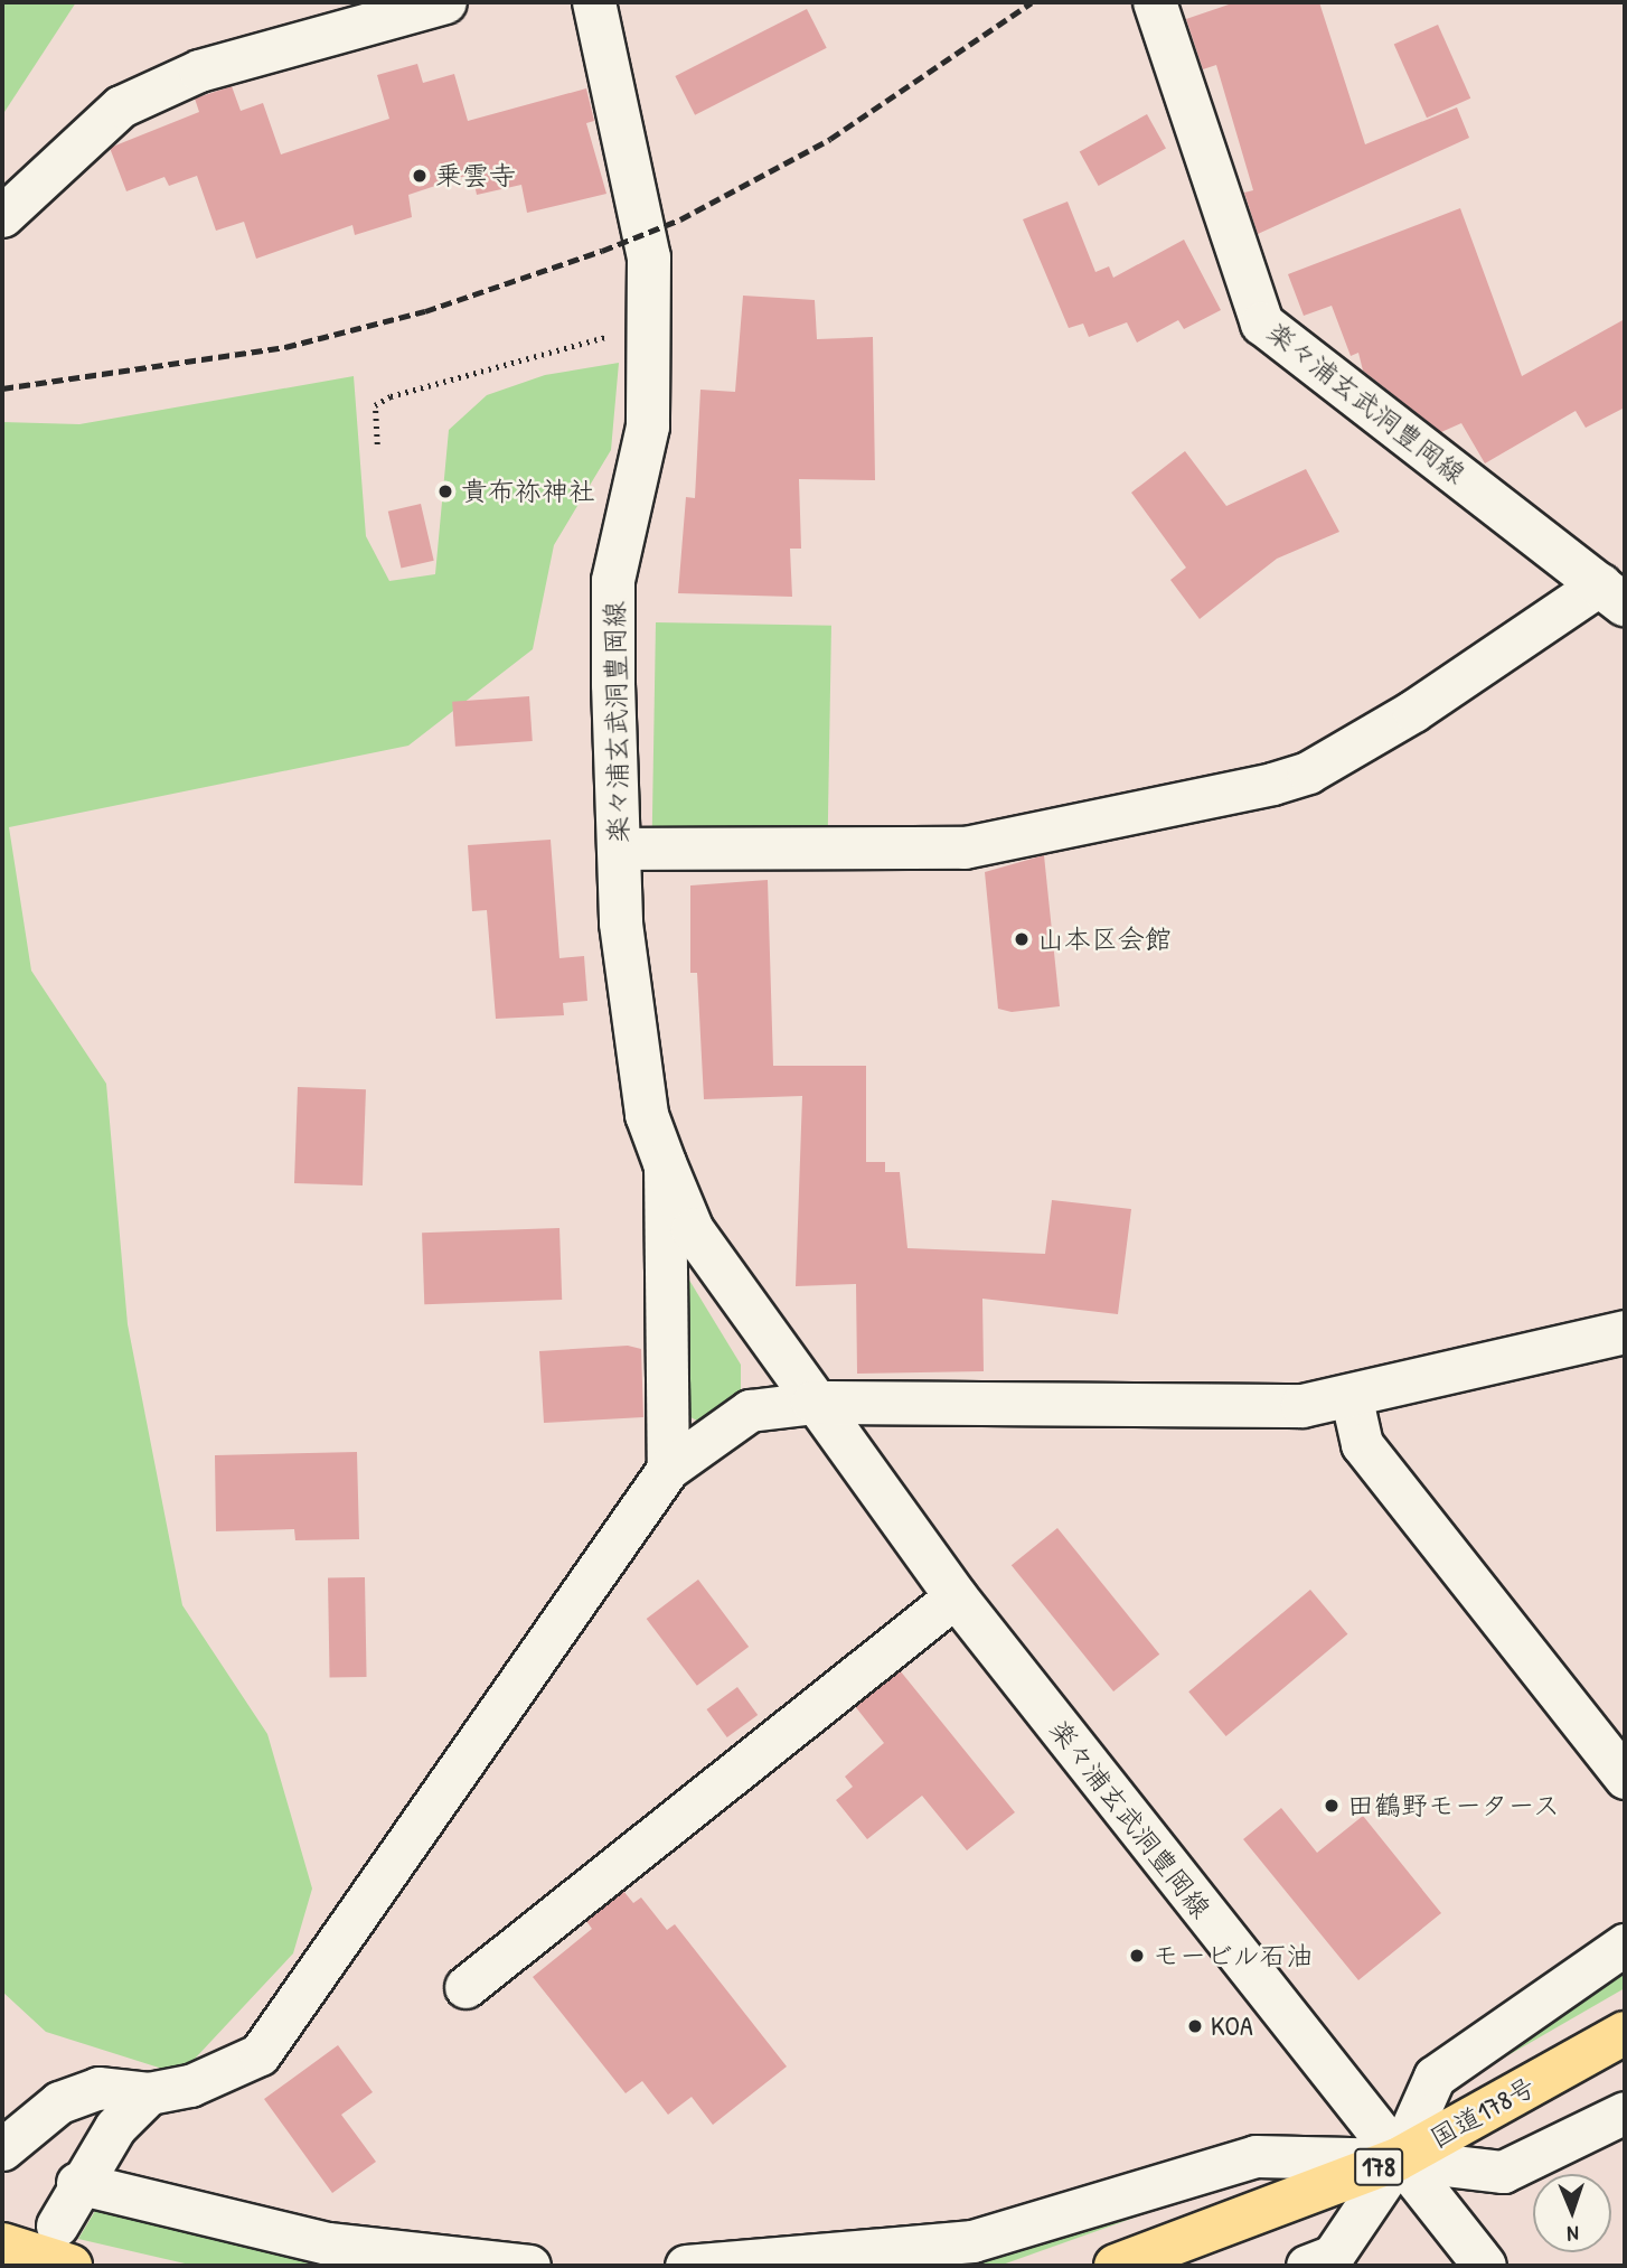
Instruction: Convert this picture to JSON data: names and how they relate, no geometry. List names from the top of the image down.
{
  "streets": {
    "highway": ["国道178号", "178"],
    "main road": ["楽々浦玄武洞豊岡線"]
  },
  "crossings": [
    ["楽々浦玄武洞豊岡線", "国道178号"]
  ],
  "places": [
    "乗雲寺",
    "貴布祢神社",
    "山本区会館",
    "田鶴野モータース",
    "モービル石油",
    "KOA"
  ],
  "north": "bottom"
}
